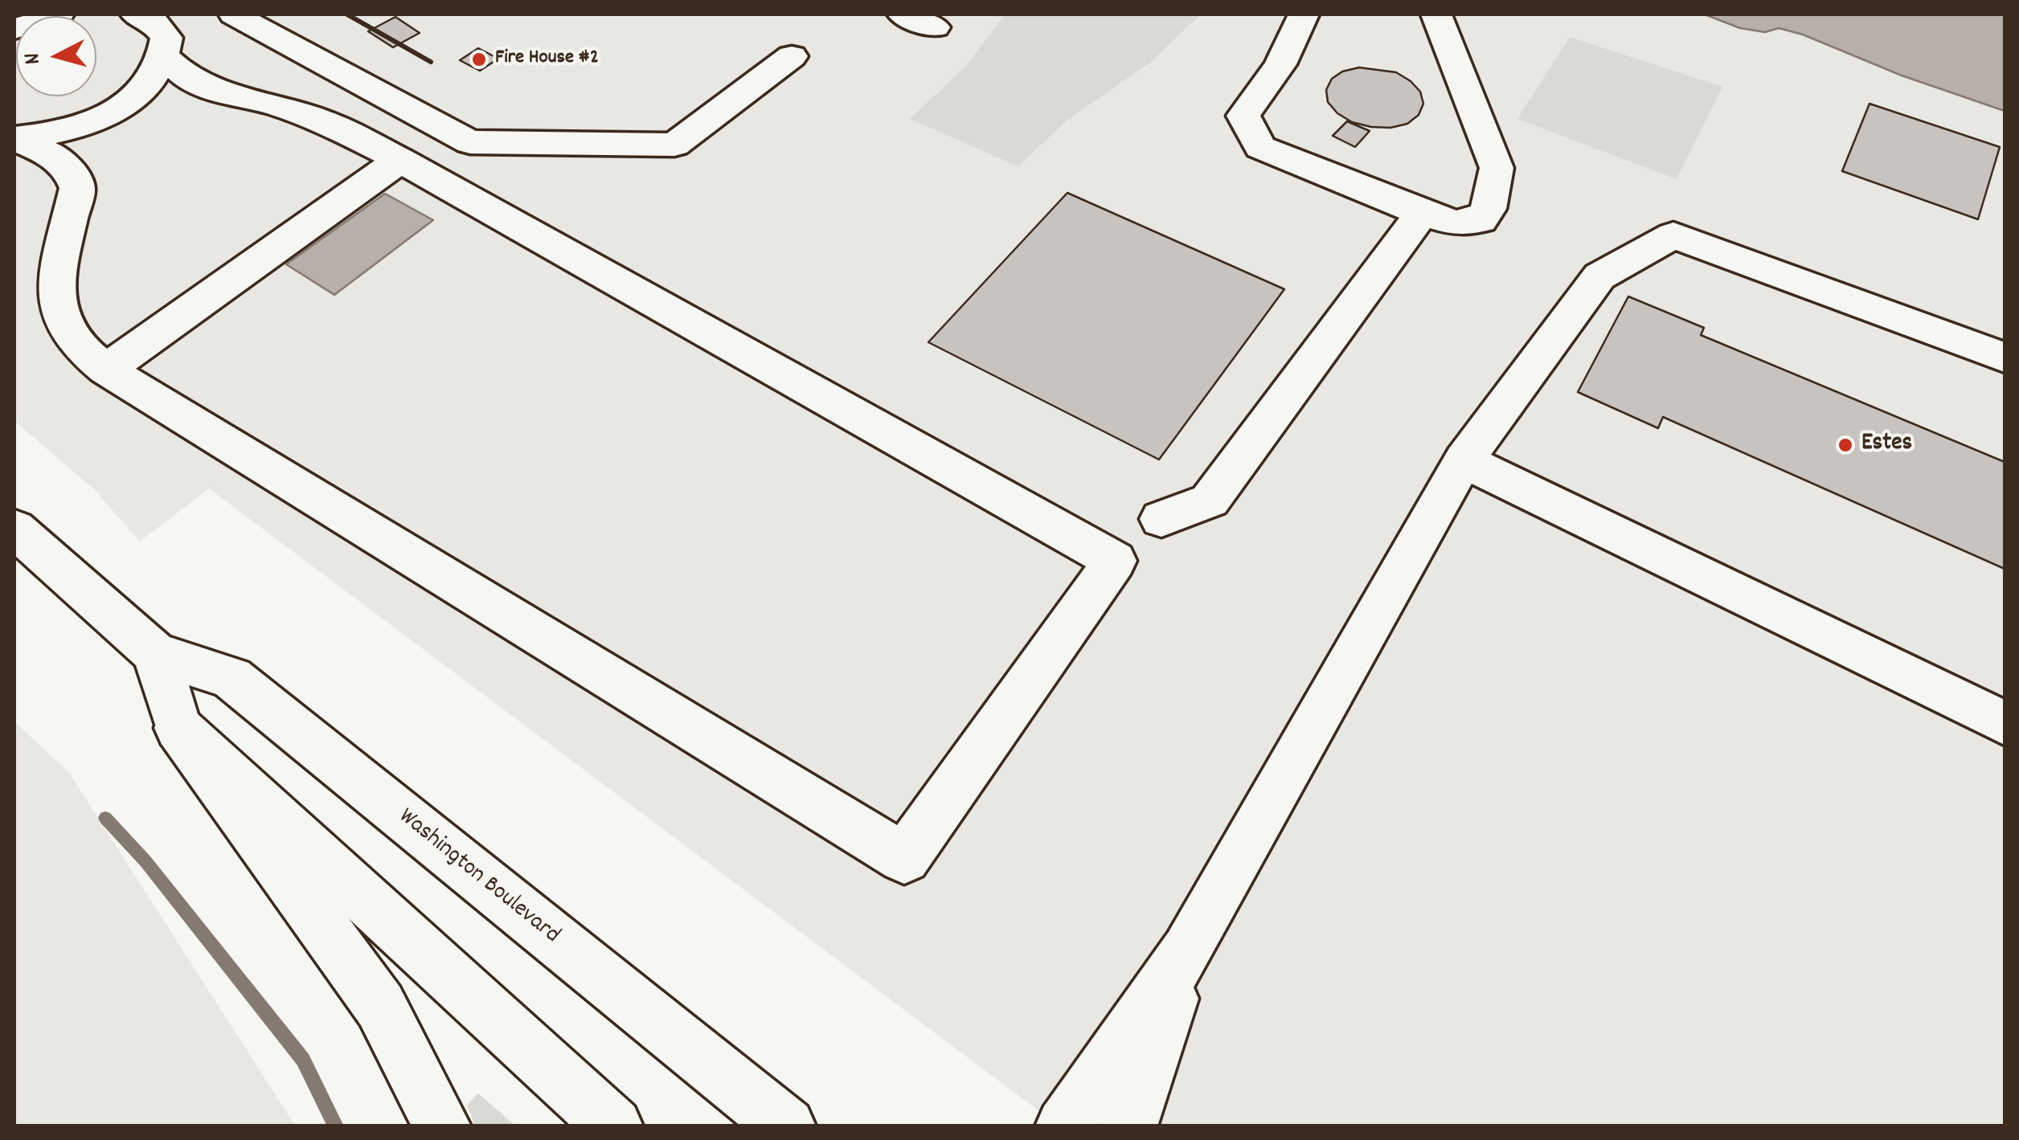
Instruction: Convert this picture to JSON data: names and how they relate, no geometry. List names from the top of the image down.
{
  "streets": {
    "main road": ["Washington Boulevard"]
  },
  "places": ["Fire House #2", "Estes"],
  "north": "left"
}
